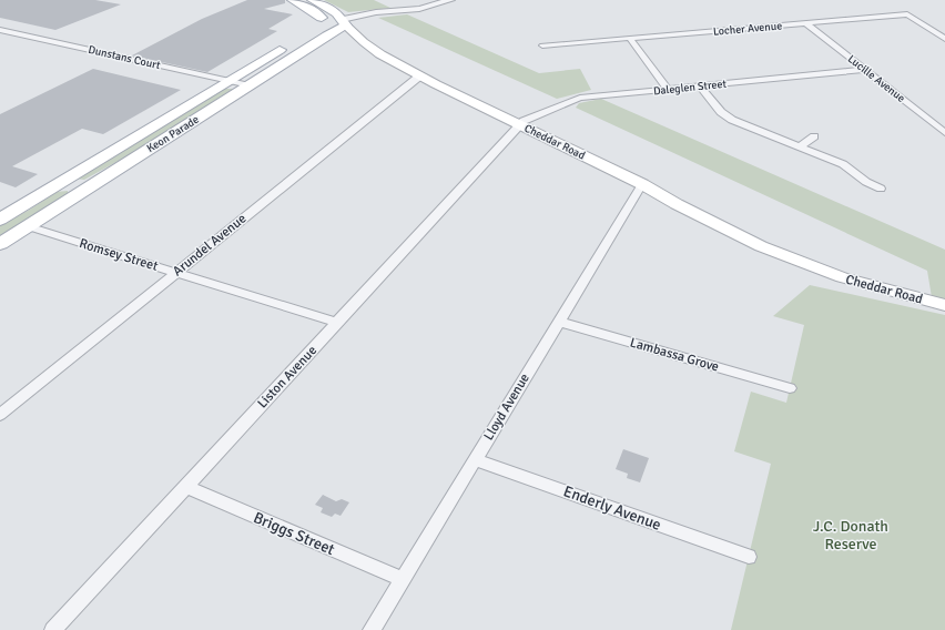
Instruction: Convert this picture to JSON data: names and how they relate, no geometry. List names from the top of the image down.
{
  "streets": {
    "main road": ["Keon Parade", "Cheddar Road"],
    "street": [
      "Locher Avenue",
      "Dunstans Court",
      "Lucille Avenue",
      "Daleglen Street",
      "Arundel Avenue",
      "Romsey Street",
      "Lambassa Grove",
      "Liston Avenue",
      "Lloyd Avenue",
      "Enderly Avenue",
      "Briggs Street"
    ]
  },
  "crossings": [
    ["Locher Avenue", "Lucille Avenue"],
    ["Dunstans Court", "Keon Parade"],
    ["Lucille Avenue", "Daleglen Street"],
    ["Daleglen Street", "Cheddar Road"],
    ["Daleglen Street", "Liston Avenue"],
    ["Keon Parade", "Cheddar Road"],
    ["Keon Parade", "Romsey Street"],
    ["Cheddar Road", "Arundel Avenue"],
    ["Cheddar Road", "Liston Avenue"],
    ["Cheddar Road", "Lloyd Avenue"],
    ["Arundel Avenue", "Romsey Street"],
    ["Romsey Street", "Liston Avenue"],
    ["Lambassa Grove", "Lloyd Avenue"],
    ["Liston Avenue", "Briggs Street"],
    ["Lloyd Avenue", "Enderly Avenue"],
    ["Lloyd Avenue", "Briggs Street"]
  ],
  "parks": ["J.C. Donath Reserve"]
}
